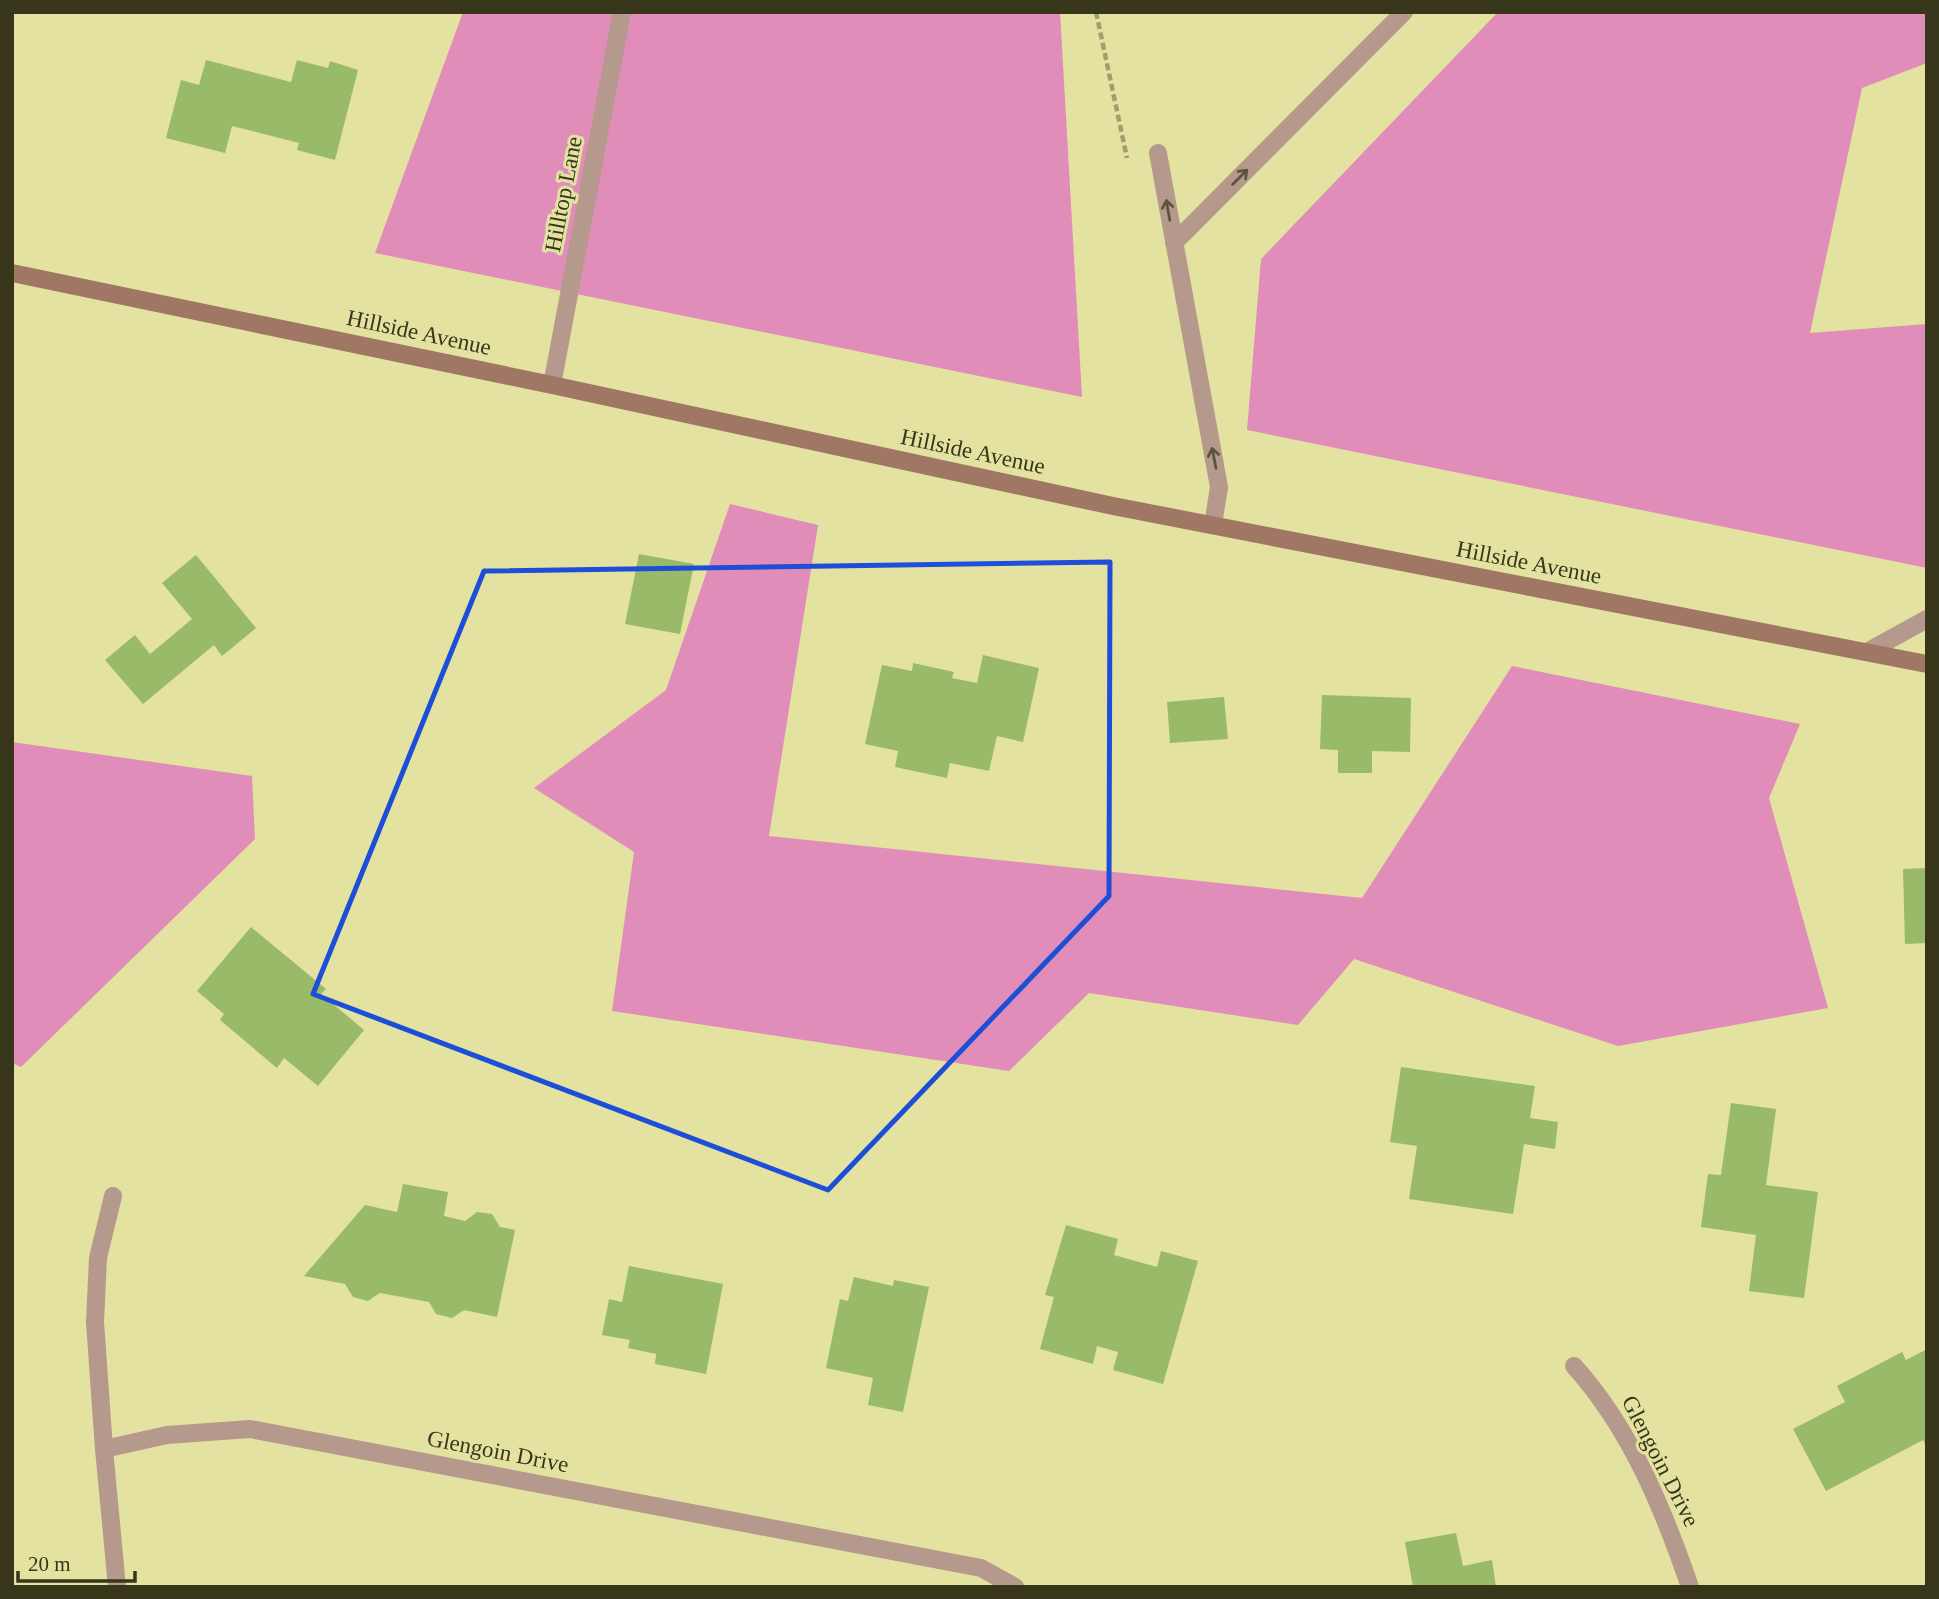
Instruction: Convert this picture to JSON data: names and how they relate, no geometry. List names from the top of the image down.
{
  "streets": {
    "main road": ["Hillside Avenue"],
    "street": ["Hilltop Lane", "Glengoin Drive"]
  },
  "crossings": [
    ["Hilltop Lane", "Hillside Avenue"]
  ],
  "scale_bar": "20 m"
}
